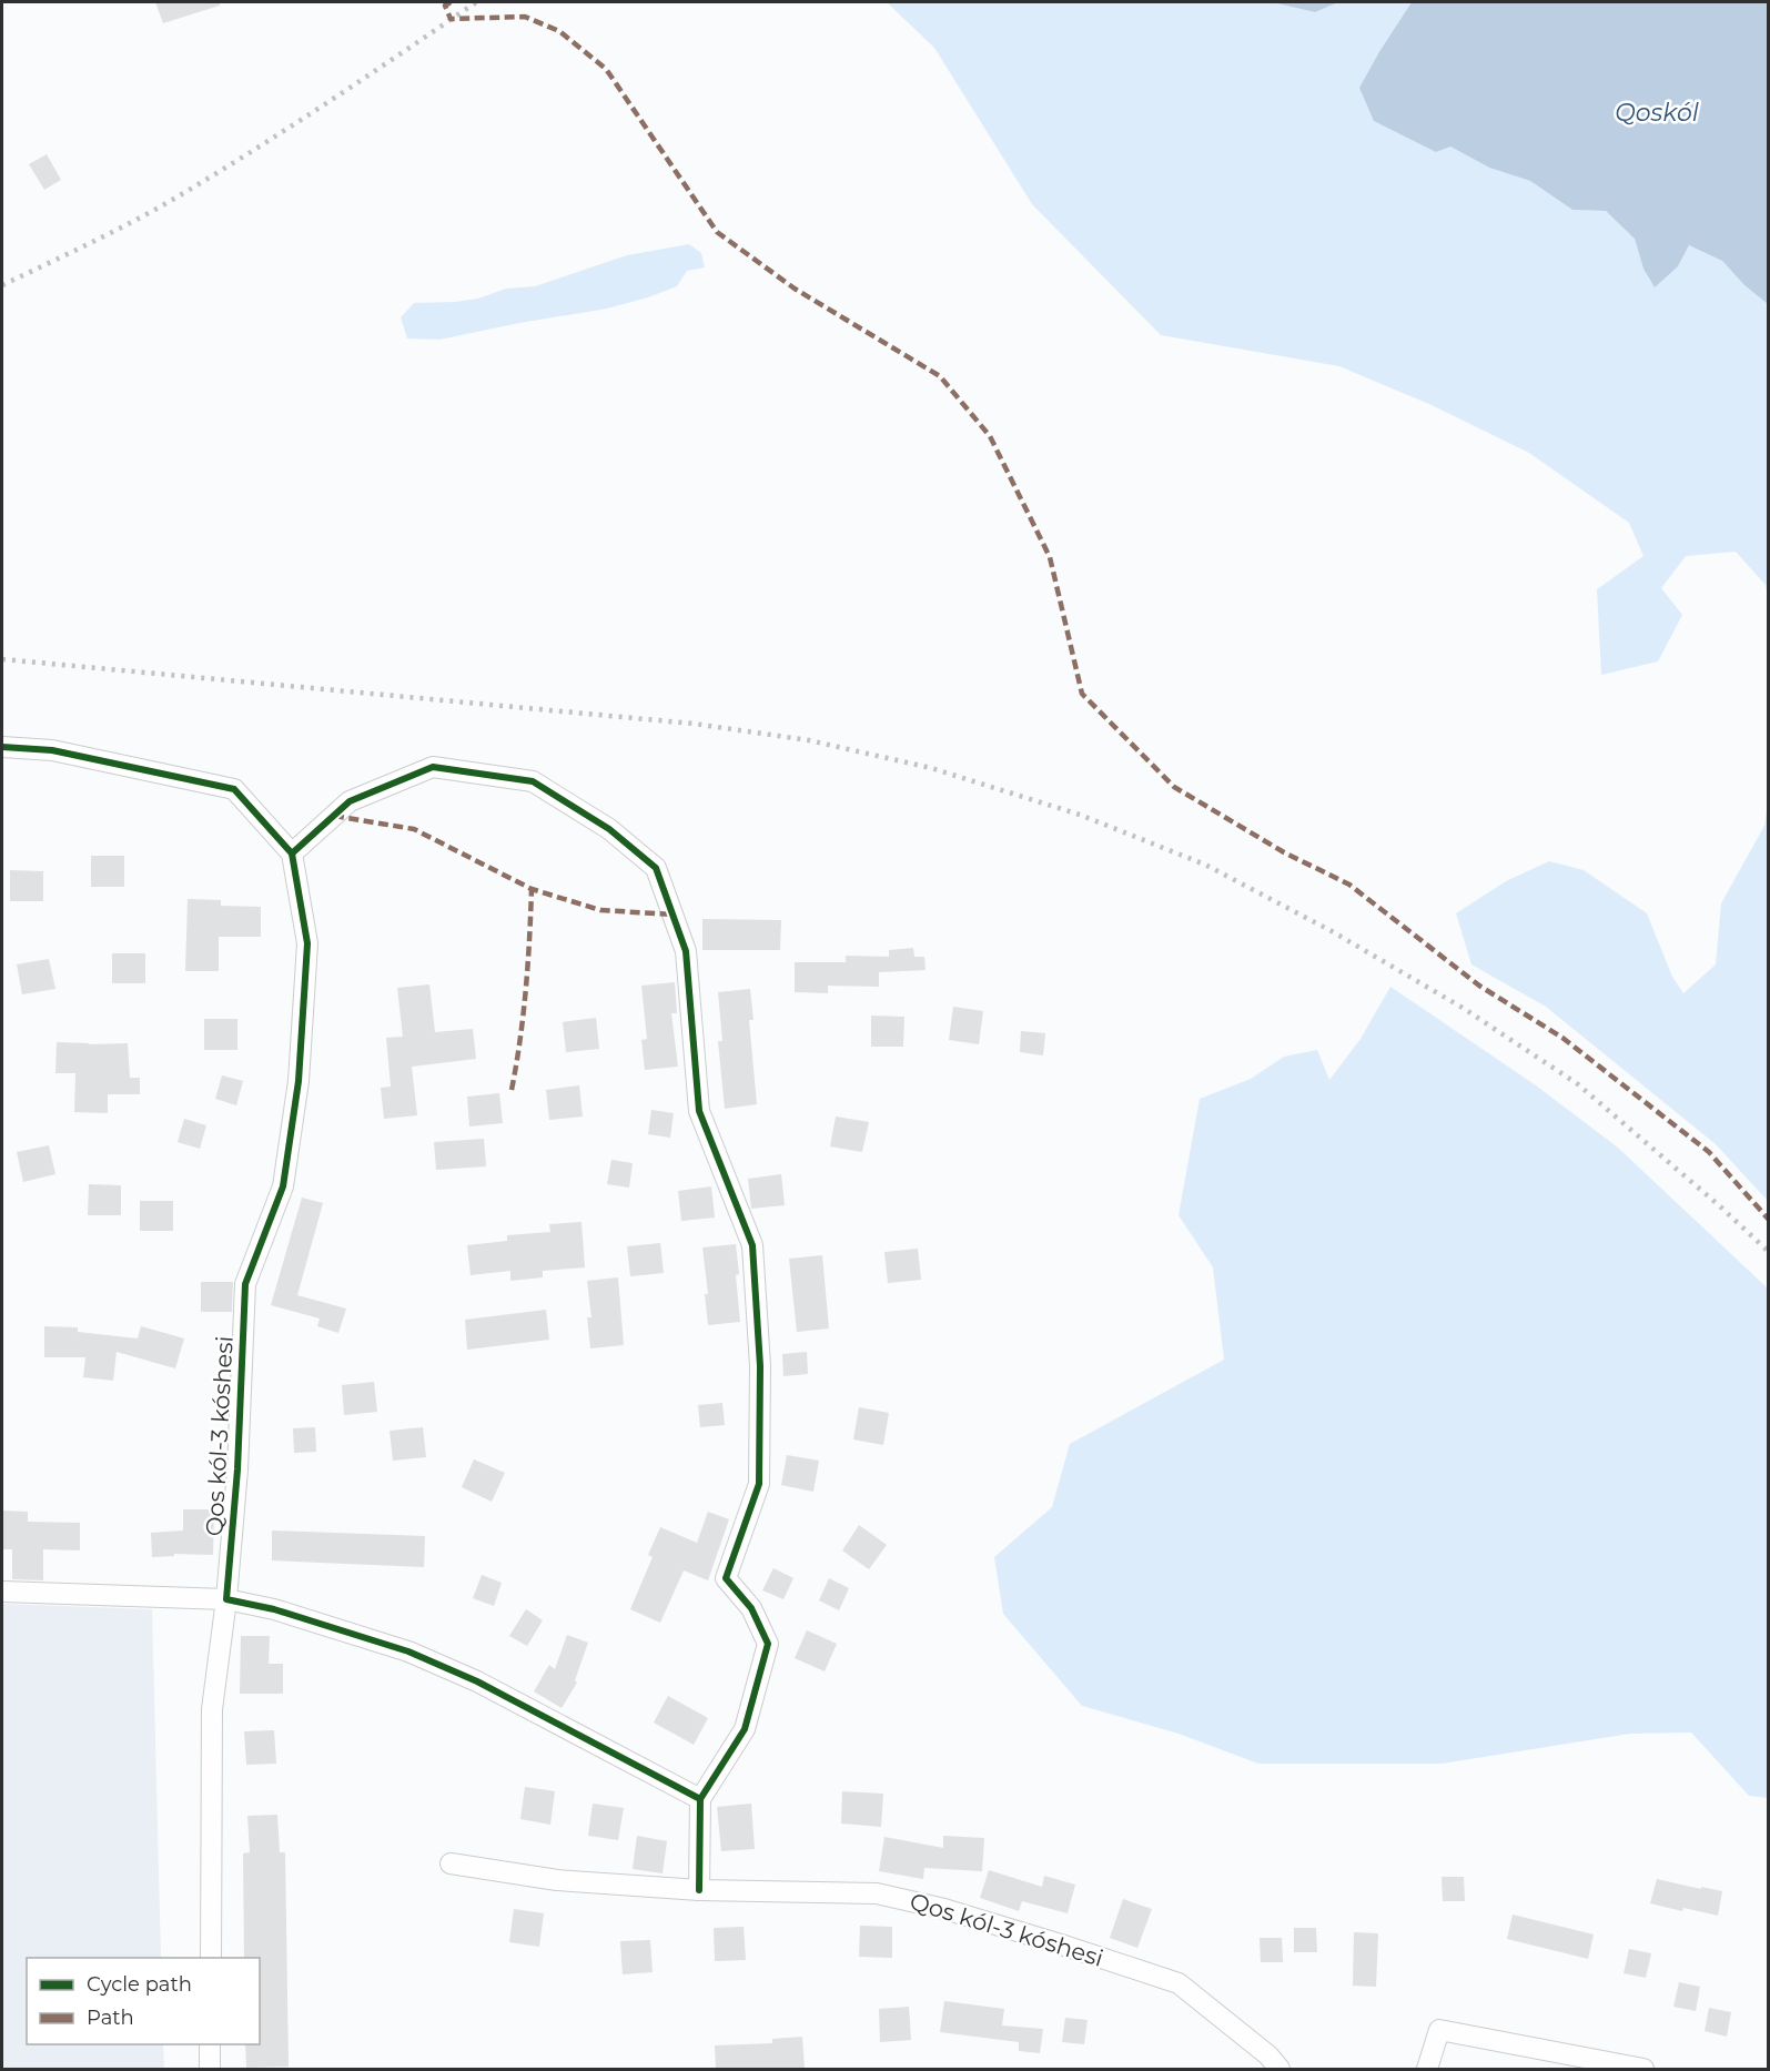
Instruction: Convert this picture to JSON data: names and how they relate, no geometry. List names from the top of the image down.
{
  "streets": {
    "street": ["Qos kól-3 kóshesi"]
  },
  "water": ["Qoskól"],
  "legend": ["Cycle path", "Path"]
}
